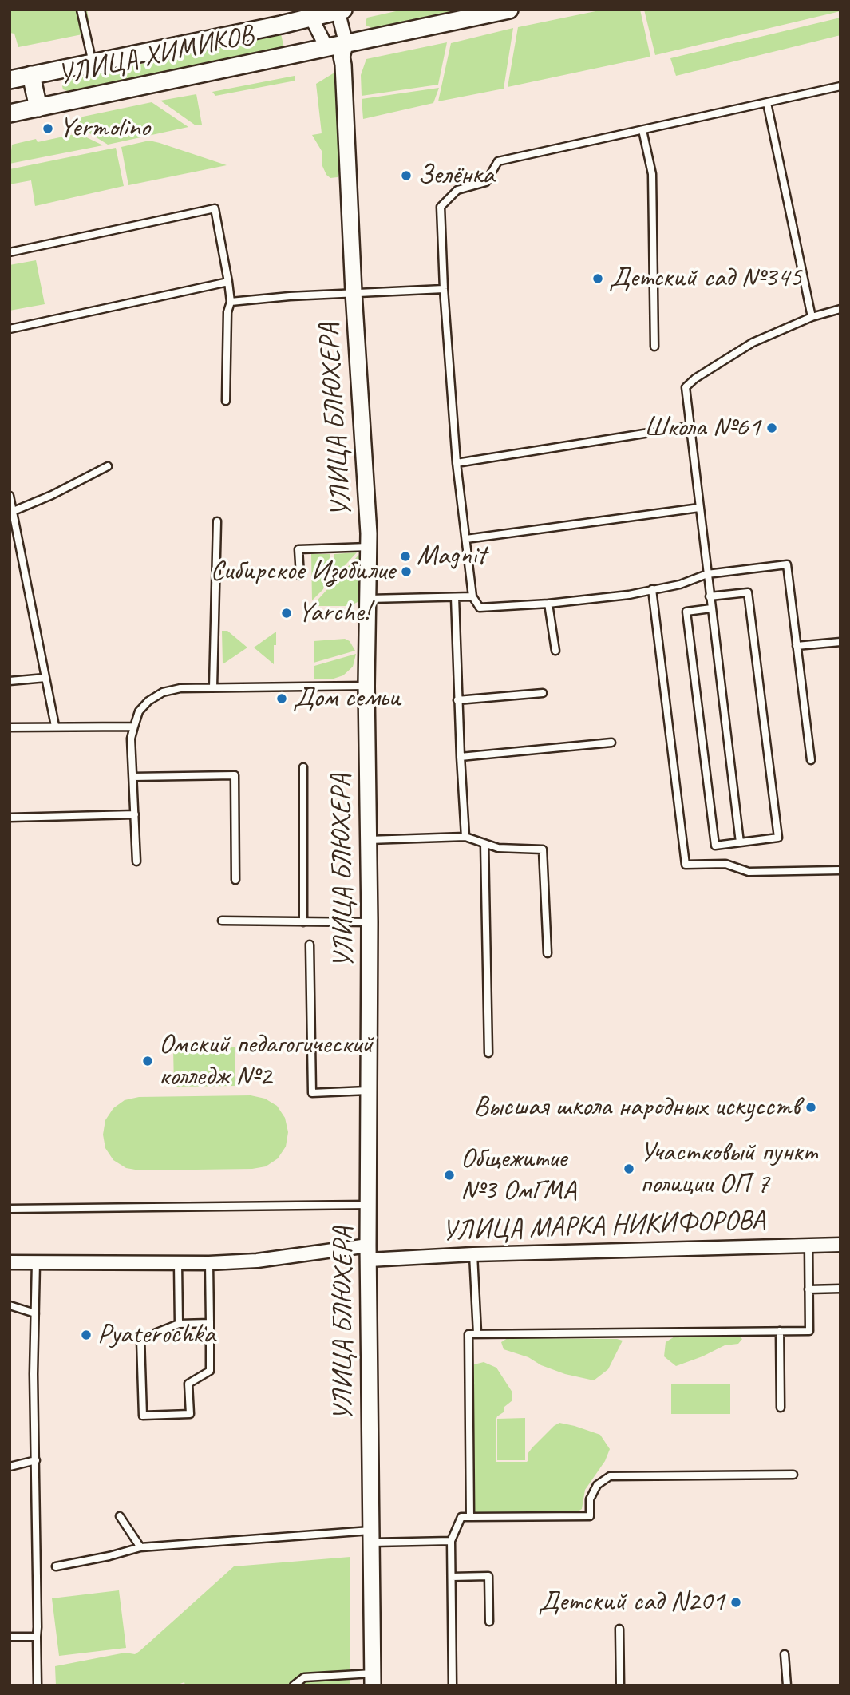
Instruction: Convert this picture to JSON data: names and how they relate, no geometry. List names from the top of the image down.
{
  "streets": {
    "main road": ["УЛИЦА ХИМИКОВ"],
    "street": ["УЛИЦА БЛЮХЕРА", "УЛИЦА МАРКА НИКИФОРОВА"]
  },
  "crossings": [
    ["УЛИЦА ХИМИКОВ", "УЛИЦА БЛЮХЕРА"],
    ["УЛИЦА БЛЮХЕРА", "УЛИЦА МАРКА НИКИФОРОВА"]
  ],
  "places": [
    "Yermolino",
    "Зелёнка",
    "Детский сад №345",
    "Школа №61",
    "Magnit",
    "Сибирское Изобилие",
    "Yarche!",
    "Дом семьи",
    "Омский педагогический колледж №2",
    "Высшая школа народных искусств",
    "Участковый пункт полиции ОП 7",
    "Общежитие №3 ОмГМА",
    "Pyaterochka",
    "Детский сад N201"
  ]
}
